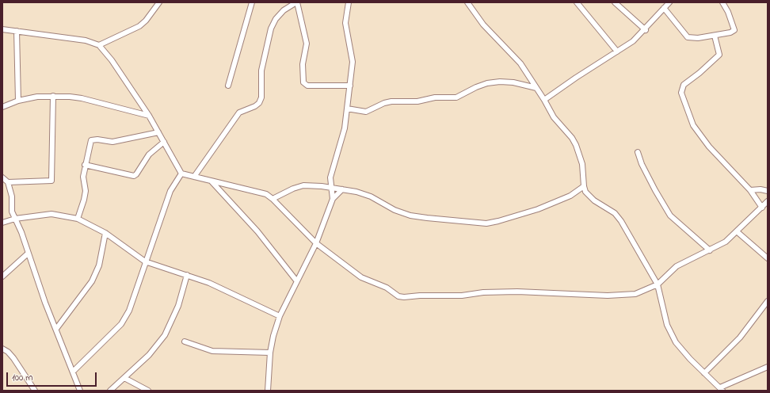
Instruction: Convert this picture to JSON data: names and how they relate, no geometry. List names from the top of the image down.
{
  "scale_bar": "100 m"
}
